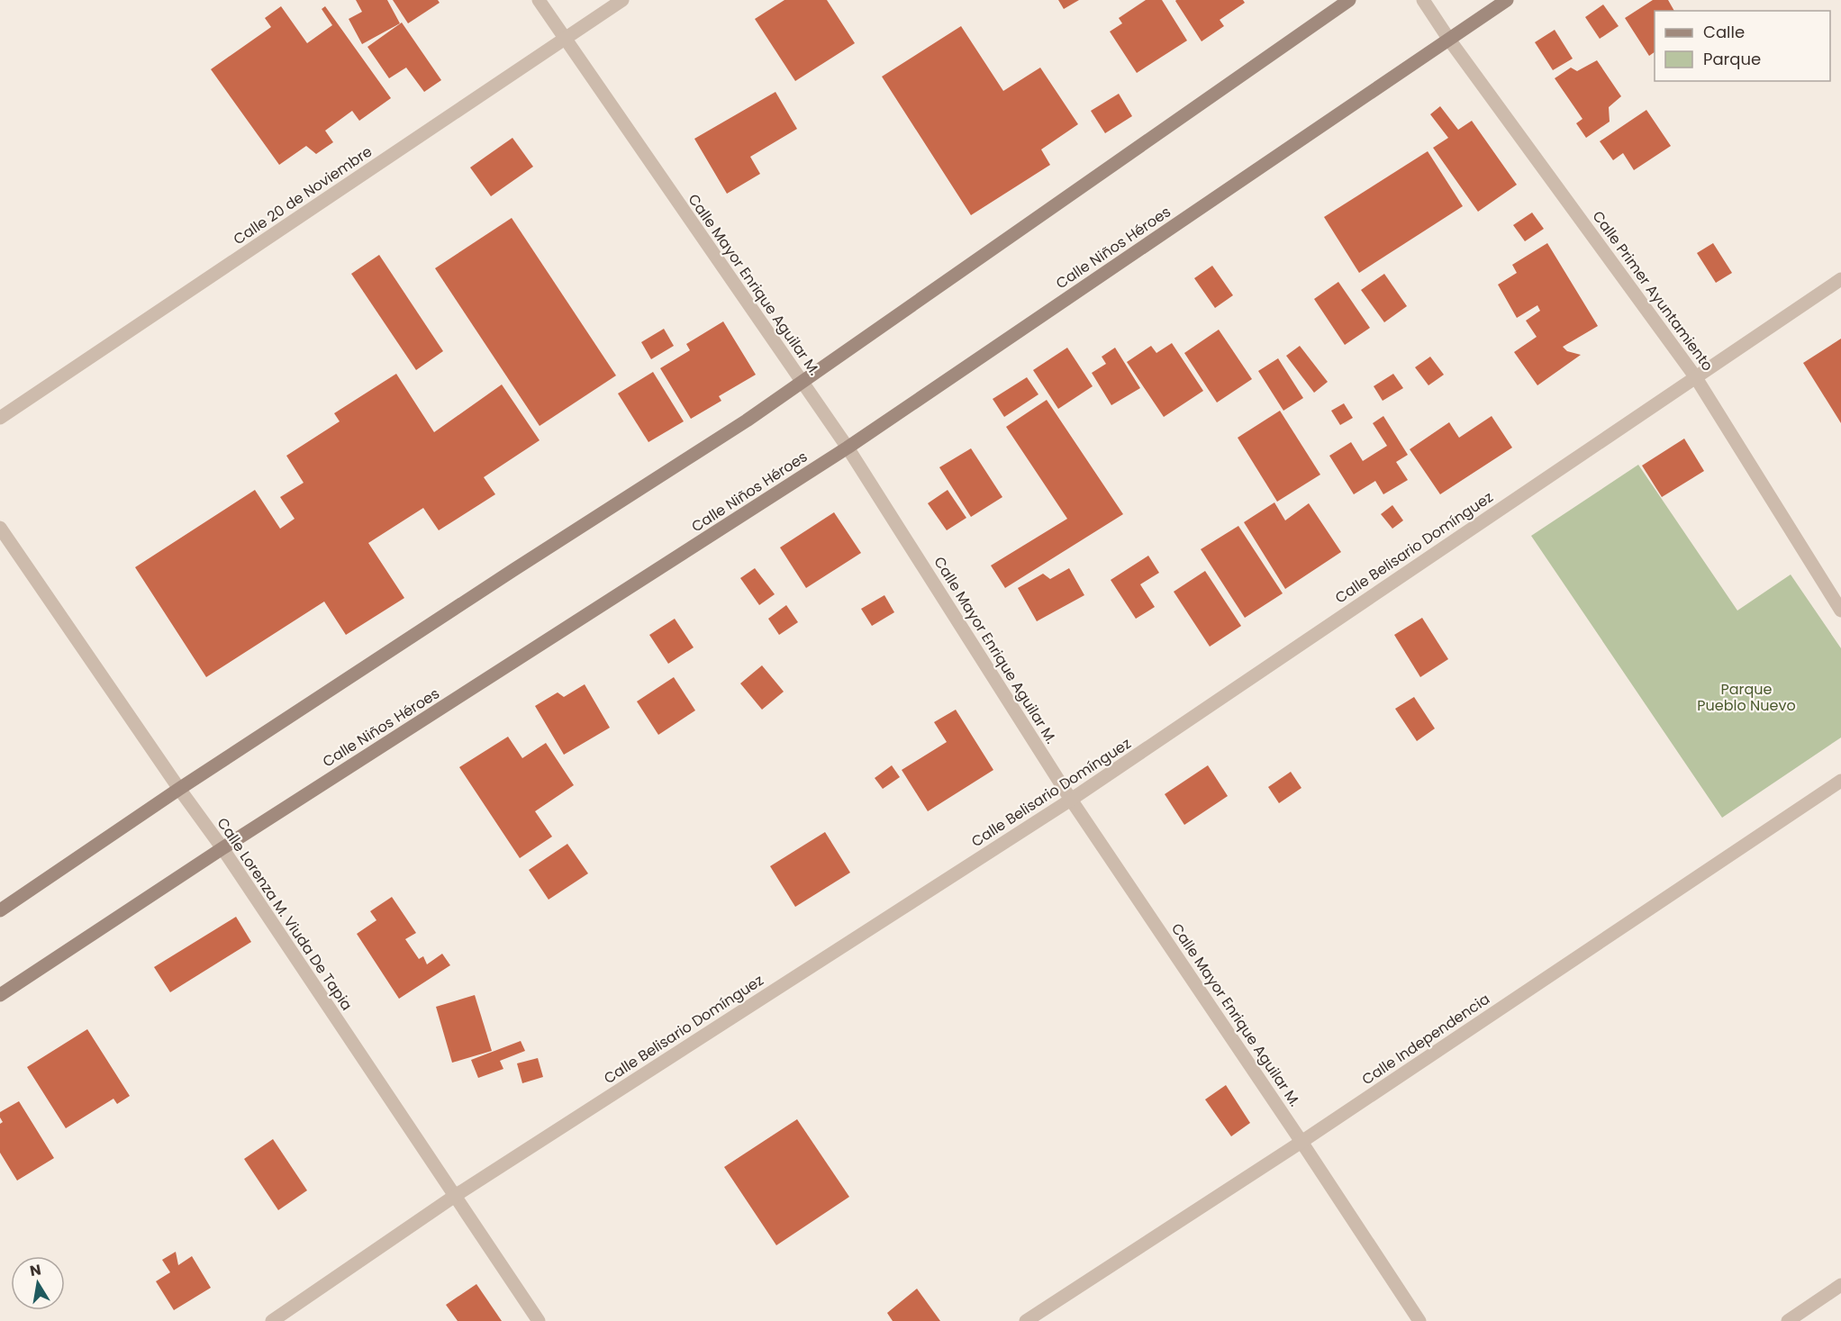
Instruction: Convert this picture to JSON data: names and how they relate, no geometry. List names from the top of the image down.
{
  "streets": {
    "street": [
      "Calle 20 de Noviembre",
      "Calle Niños Héroes",
      "Calle Mayor Enrique Aguilar M.",
      "Calle Primer Ayuntamiento",
      "Calle Belisario Domínguez",
      "Calle Lorenza M. Viuda De Tapia",
      "Calle Independencia"
    ]
  },
  "crossings": [
    ["Calle 20 de Noviembre", "Calle Mayor Enrique Aguilar M."],
    ["Calle Niños Héroes", "Calle Mayor Enrique Aguilar M."],
    ["Calle Niños Héroes", "Calle Primer Ayuntamiento"],
    ["Calle Niños Héroes", "Calle Lorenza M. Viuda De Tapia"],
    ["Calle Mayor Enrique Aguilar M.", "Calle Belisario Domínguez"],
    ["Calle Mayor Enrique Aguilar M.", "Calle Independencia"],
    ["Calle Primer Ayuntamiento", "Calle Belisario Domínguez"],
    ["Calle Belisario Domínguez", "Calle Lorenza M. Viuda De Tapia"]
  ],
  "parks": ["Parque Pueblo Nuevo"],
  "legend": ["Calle", "Parque"],
  "north": "top"
}
